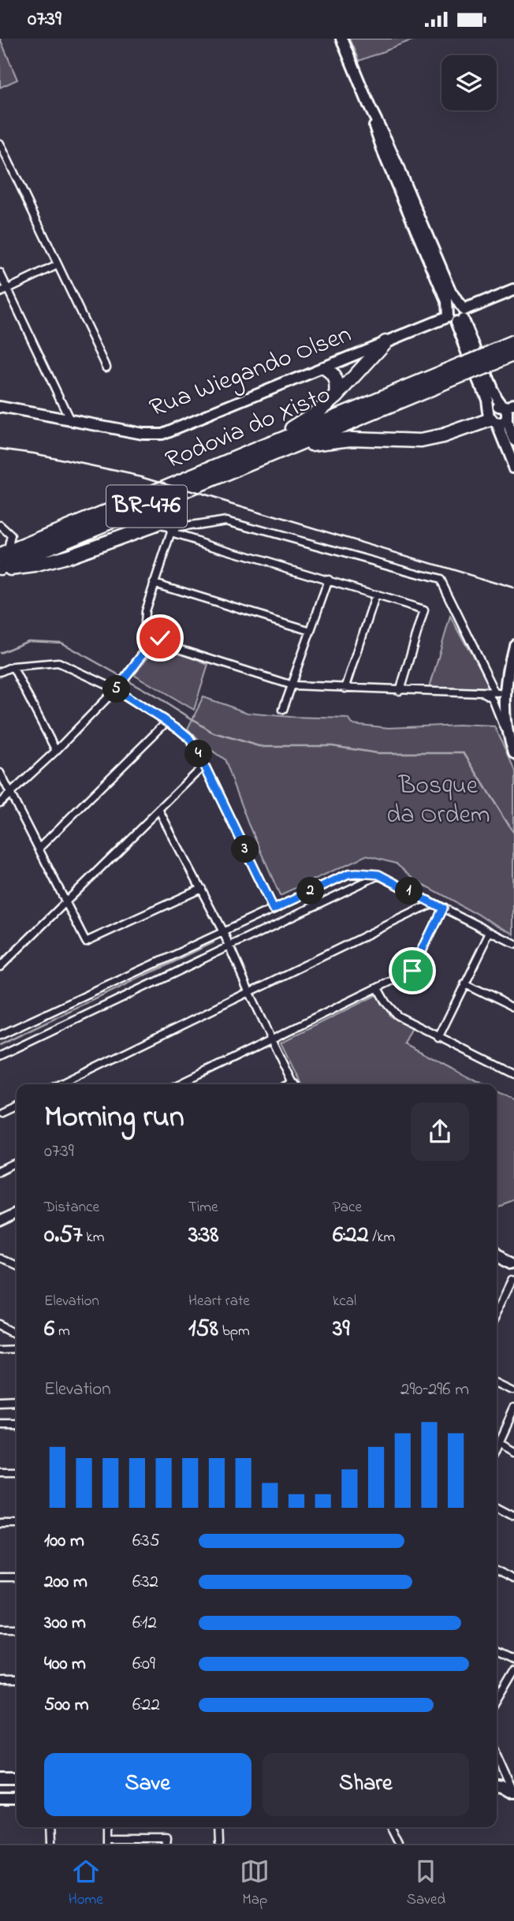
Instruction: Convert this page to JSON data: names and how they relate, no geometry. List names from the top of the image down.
{
  "streets": {
    "highway": ["Rodovia do Xisto", "BR-476"],
    "main road": ["Rua Wiegando Olsen"]
  },
  "parks": ["Bosque da Ordem"],
  "page": {
    "status": "07:39",
    "pins": [
      "5",
      "4",
      "3",
      "1",
      "2"
    ],
    "heading": ["Morning run", "07:39"],
    "stats": [
      ["Distance", "0.57 km"],
      ["Time", "3:38"],
      ["Pace", "6:22 /km"],
      ["Elevation", "6 m"],
      ["Heart rate", "158 bpm"],
      ["kcal", "39"]
    ],
    "chart": ["Elevation", "290–296 m"],
    "list": [
      {
        "name": "100 m",
        "note": "6:35"
      },
      {
        "name": "200 m",
        "note": "6:32"
      },
      {
        "name": "300 m",
        "note": "6:12"
      },
      {
        "name": "400 m",
        "note": "6:09"
      },
      {
        "name": "500 m",
        "note": "6:22"
      }
    ],
    "buttons": ["Save", "Share"],
    "tabs": ["Home", "Map", "Saved"]
  }
}
